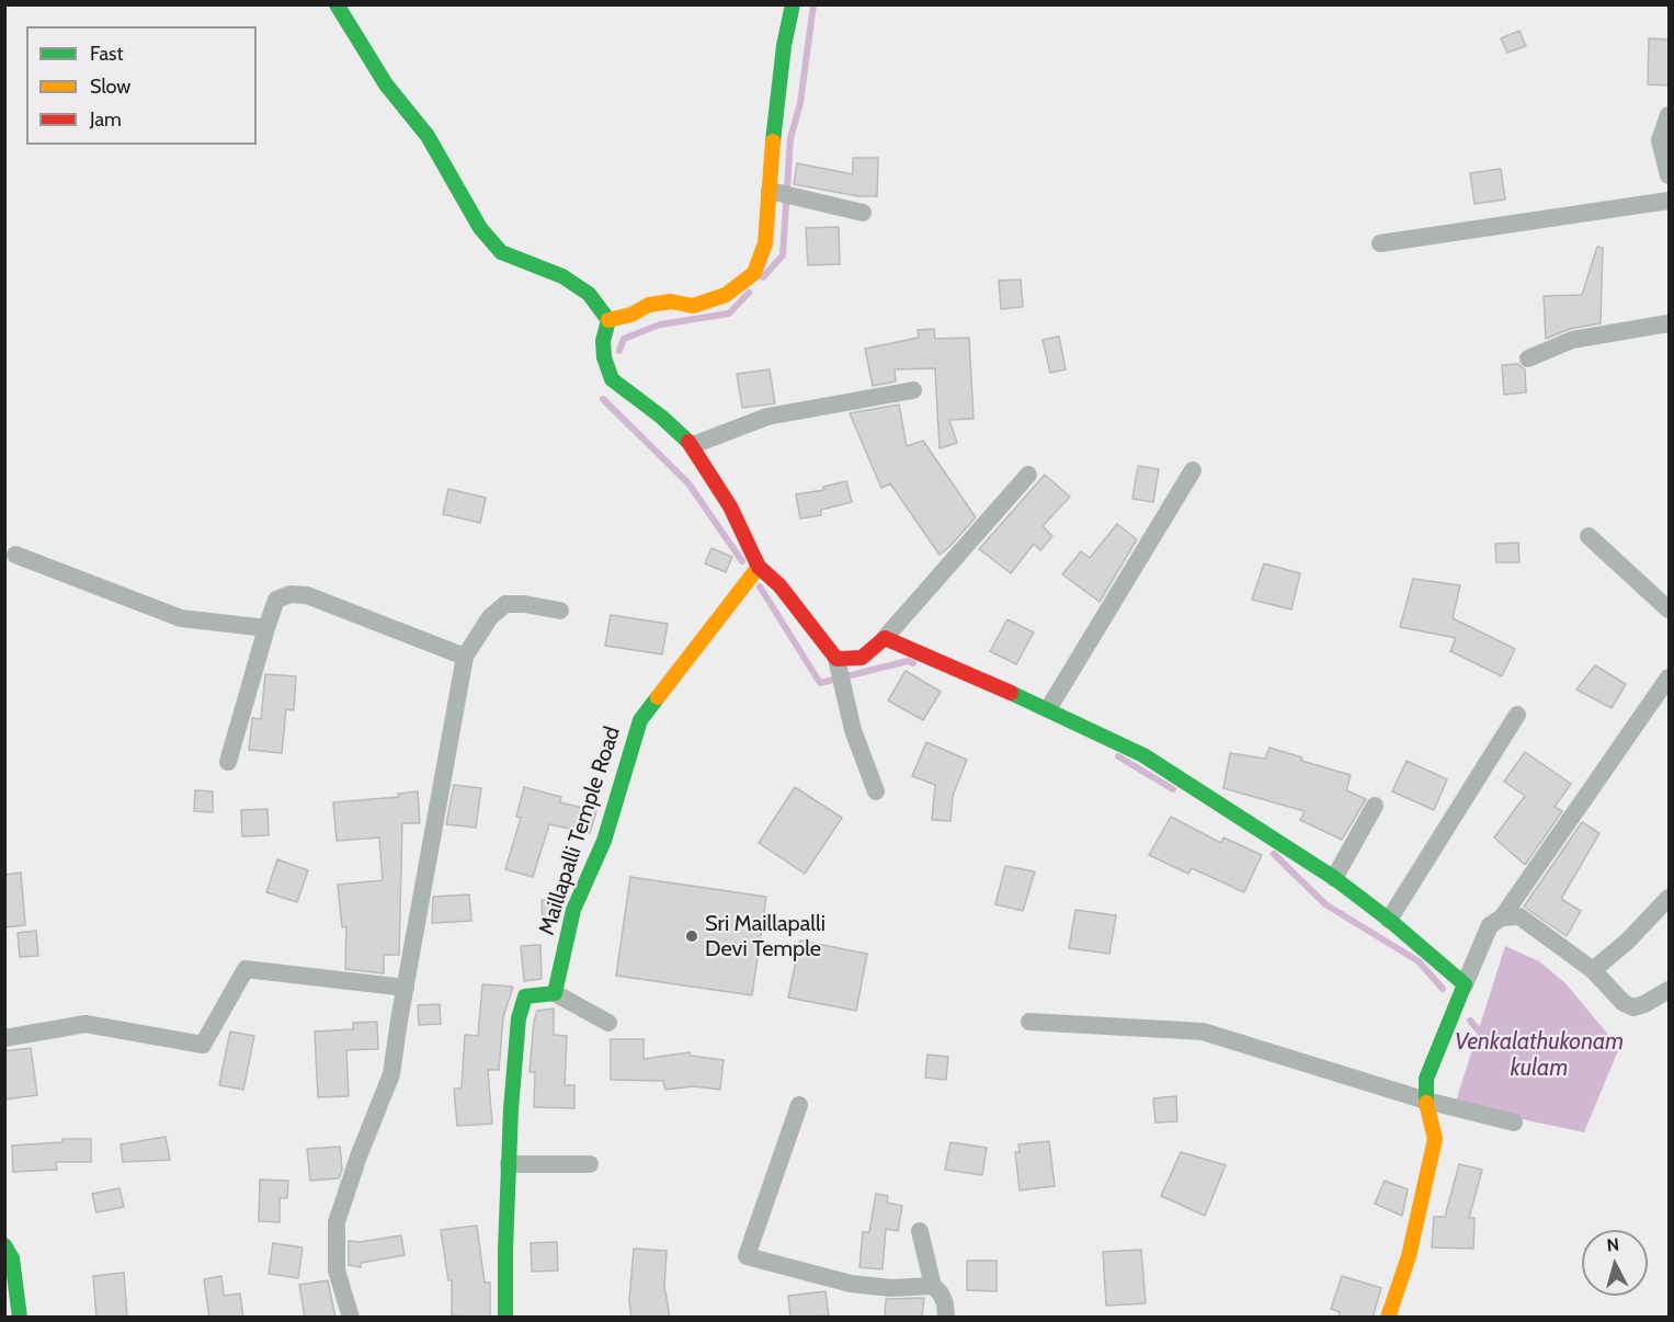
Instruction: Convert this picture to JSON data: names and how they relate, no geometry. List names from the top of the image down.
{
  "streets": {
    "street": ["Maillapalli Temple Road"]
  },
  "water": ["Venkalathukonam kulam"],
  "places": ["Sri Maillapalli Devi Temple"],
  "legend": ["Fast", "Slow", "Jam"],
  "north": "top"
}
